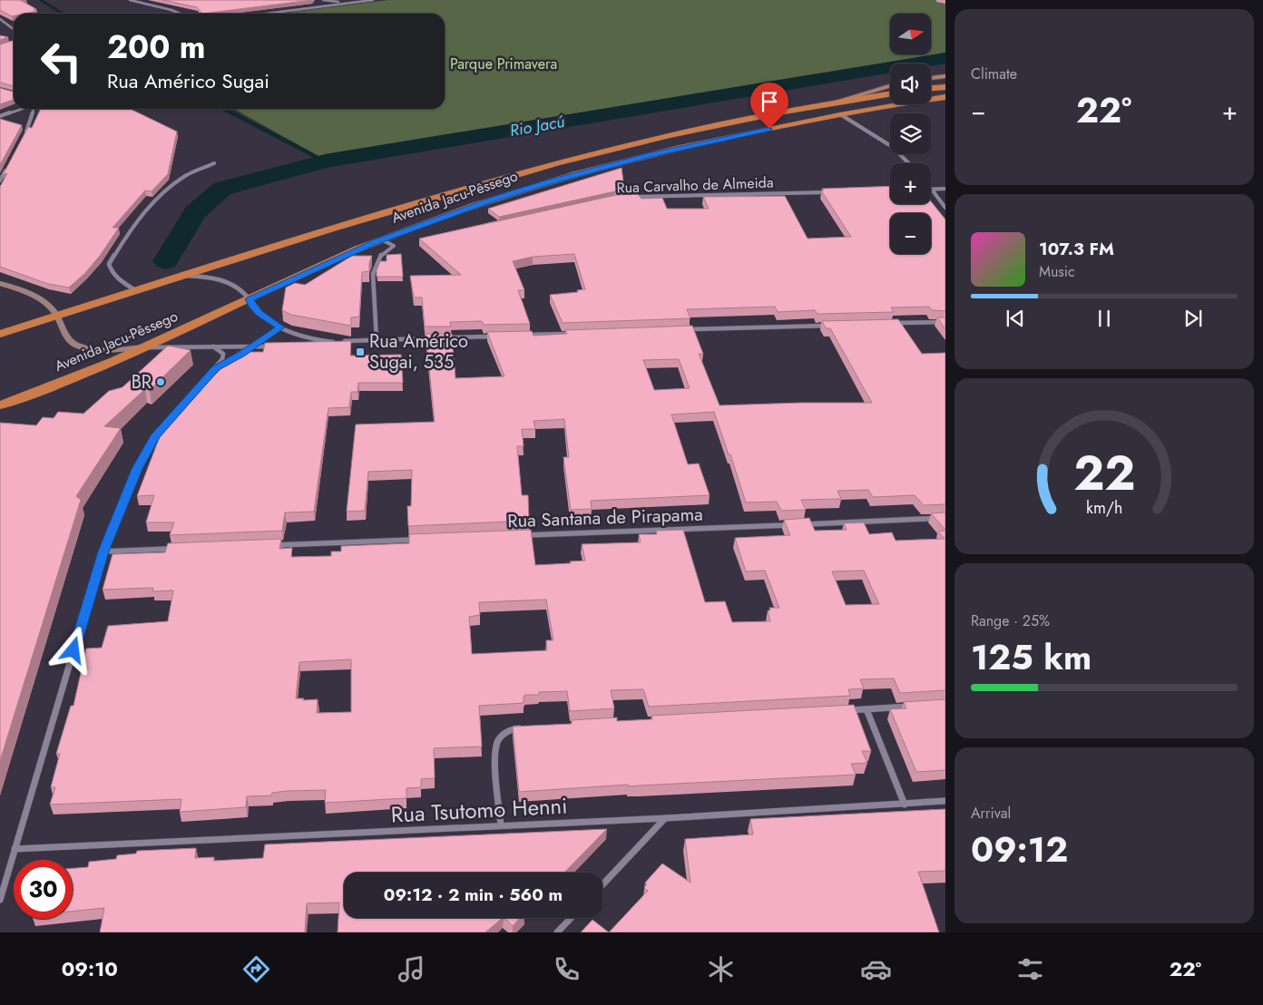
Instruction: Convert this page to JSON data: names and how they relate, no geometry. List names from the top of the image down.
{
  "streets": {
    "highway": ["Avenida Jacu-Pêssego"],
    "street": ["Rua Carvalho de Almeida", "Rua Santana de Pirapama", "Rua Tsutomo Henni"]
  },
  "water": ["Rio Jacú"],
  "parks": ["Parque Primavera"],
  "places": {
    "transit": ["Rua Américo Sugai, 535"],
    "other": ["BR"]
  },
  "north": "right",
  "page": {
    "tile": [
      "Climate",
      ["Range · 25%", "125 km"],
      ["Arrival", "09:12"]
    ],
    "map_buttons": ["+", "−"],
    "turn": ["200 m", "Rua Américo Sugai"],
    "heat": ["−", "22°", "+"],
    "song": ["107.3 FM", "Music"],
    "limit": "30",
    "trip": "09:12 · 2 min · 560 m",
    "tabs": ["09:10", "22°"],
    "gauge": ["22", "km/h"]
  }
}
